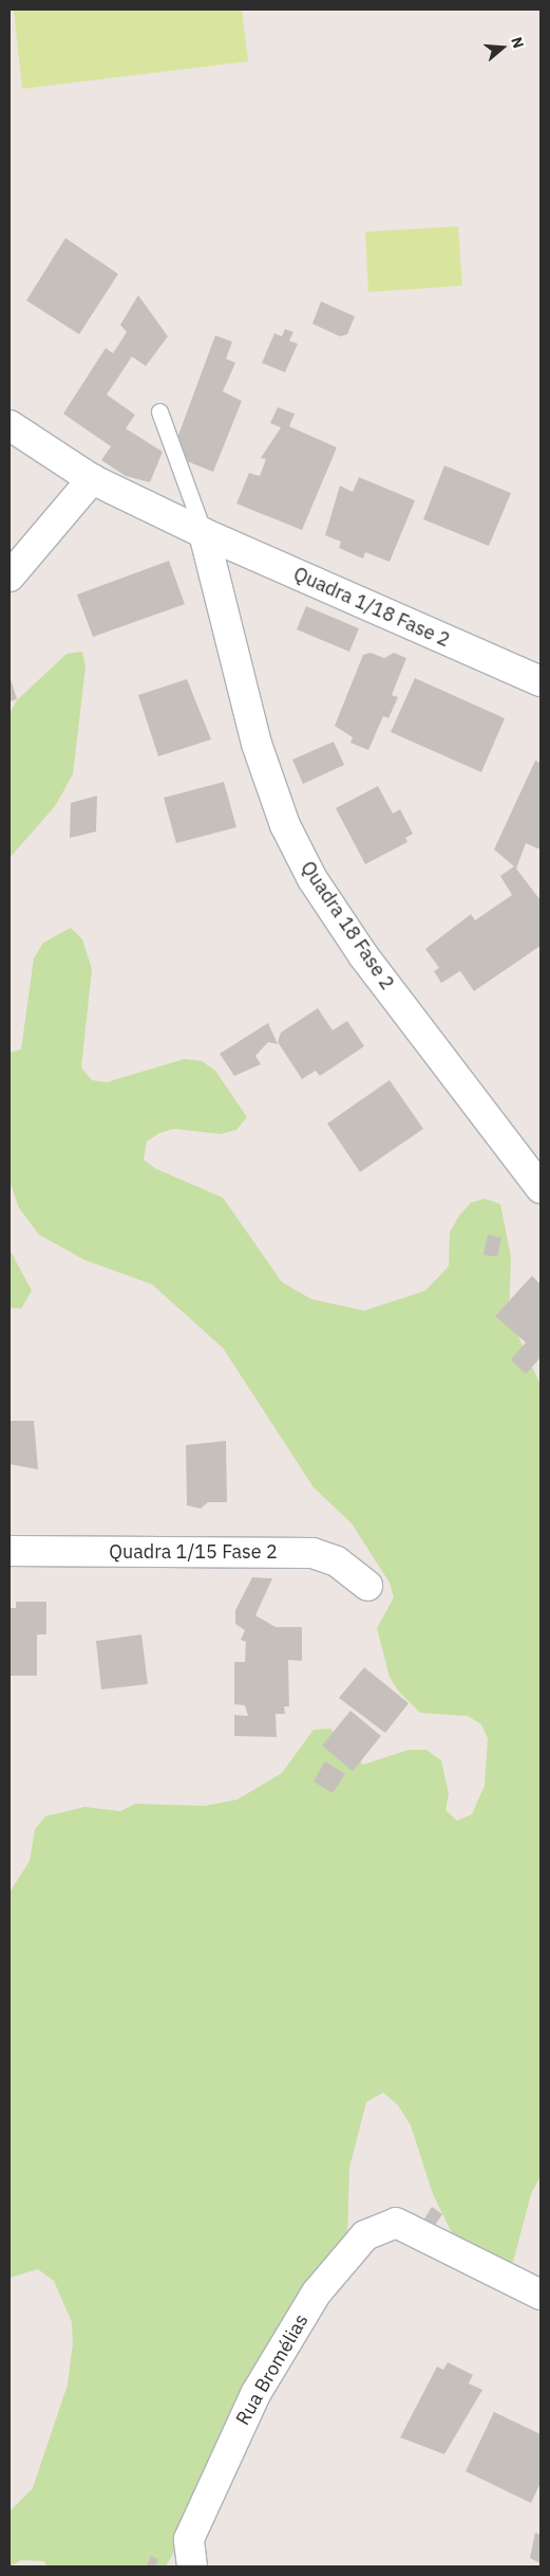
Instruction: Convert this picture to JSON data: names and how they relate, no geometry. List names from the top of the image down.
{
  "streets": {
    "street": [
      "Quadra 1/18 Fase 2",
      "Quadra 18 Fase 2",
      "Quadra 1/15 Fase 2",
      "Rua Bromélias"
    ]
  },
  "crossings": [
    ["Quadra 1/18 Fase 2", "Quadra 18 Fase 2"]
  ],
  "north": "right"
}
